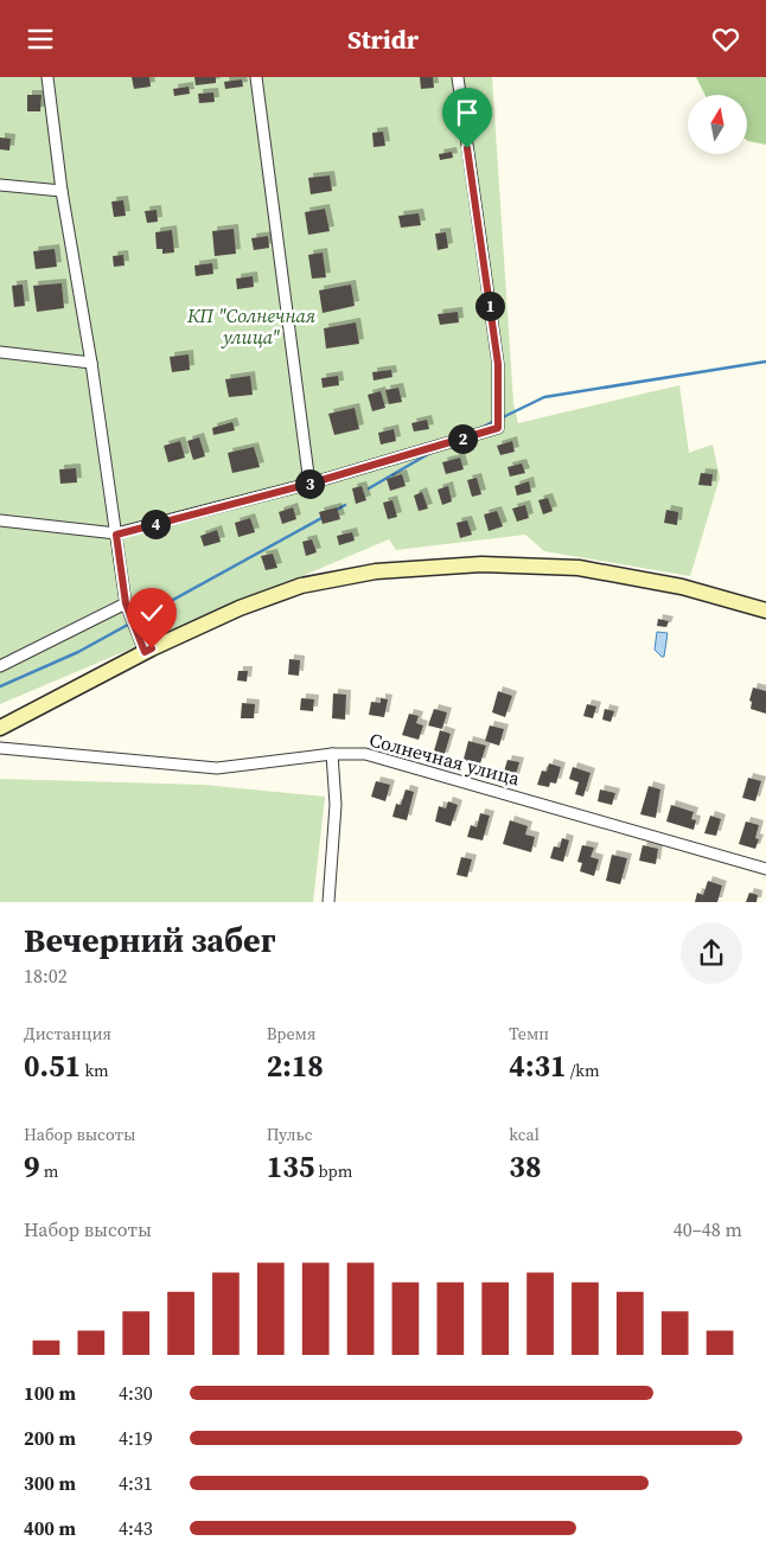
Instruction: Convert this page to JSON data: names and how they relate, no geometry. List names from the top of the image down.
{
  "streets": {
    "street": ["Солнечная улица"]
  },
  "parks": ["КП \"Солнечная улица\""],
  "north": "top",
  "page": {
    "header": "Stridr",
    "pins": [
      "1",
      "2",
      "3",
      "4"
    ],
    "heading": ["Вечерний забег", "18:02"],
    "stats": [
      ["Дистанция", "0.51 km"],
      ["Время", "2:18"],
      ["Темп", "4:31 /km"],
      ["Набор высоты", "9 m"],
      ["Пульс", "135 bpm"],
      ["kcal", "38"]
    ],
    "chart": ["Набор высоты", "40–48 m"],
    "list": [
      {
        "name": "100 m",
        "note": "4:30"
      },
      {
        "name": "200 m",
        "note": "4:19"
      },
      {
        "name": "300 m",
        "note": "4:31"
      },
      {
        "name": "400 m",
        "note": "4:43"
      }
    ]
  }
}
